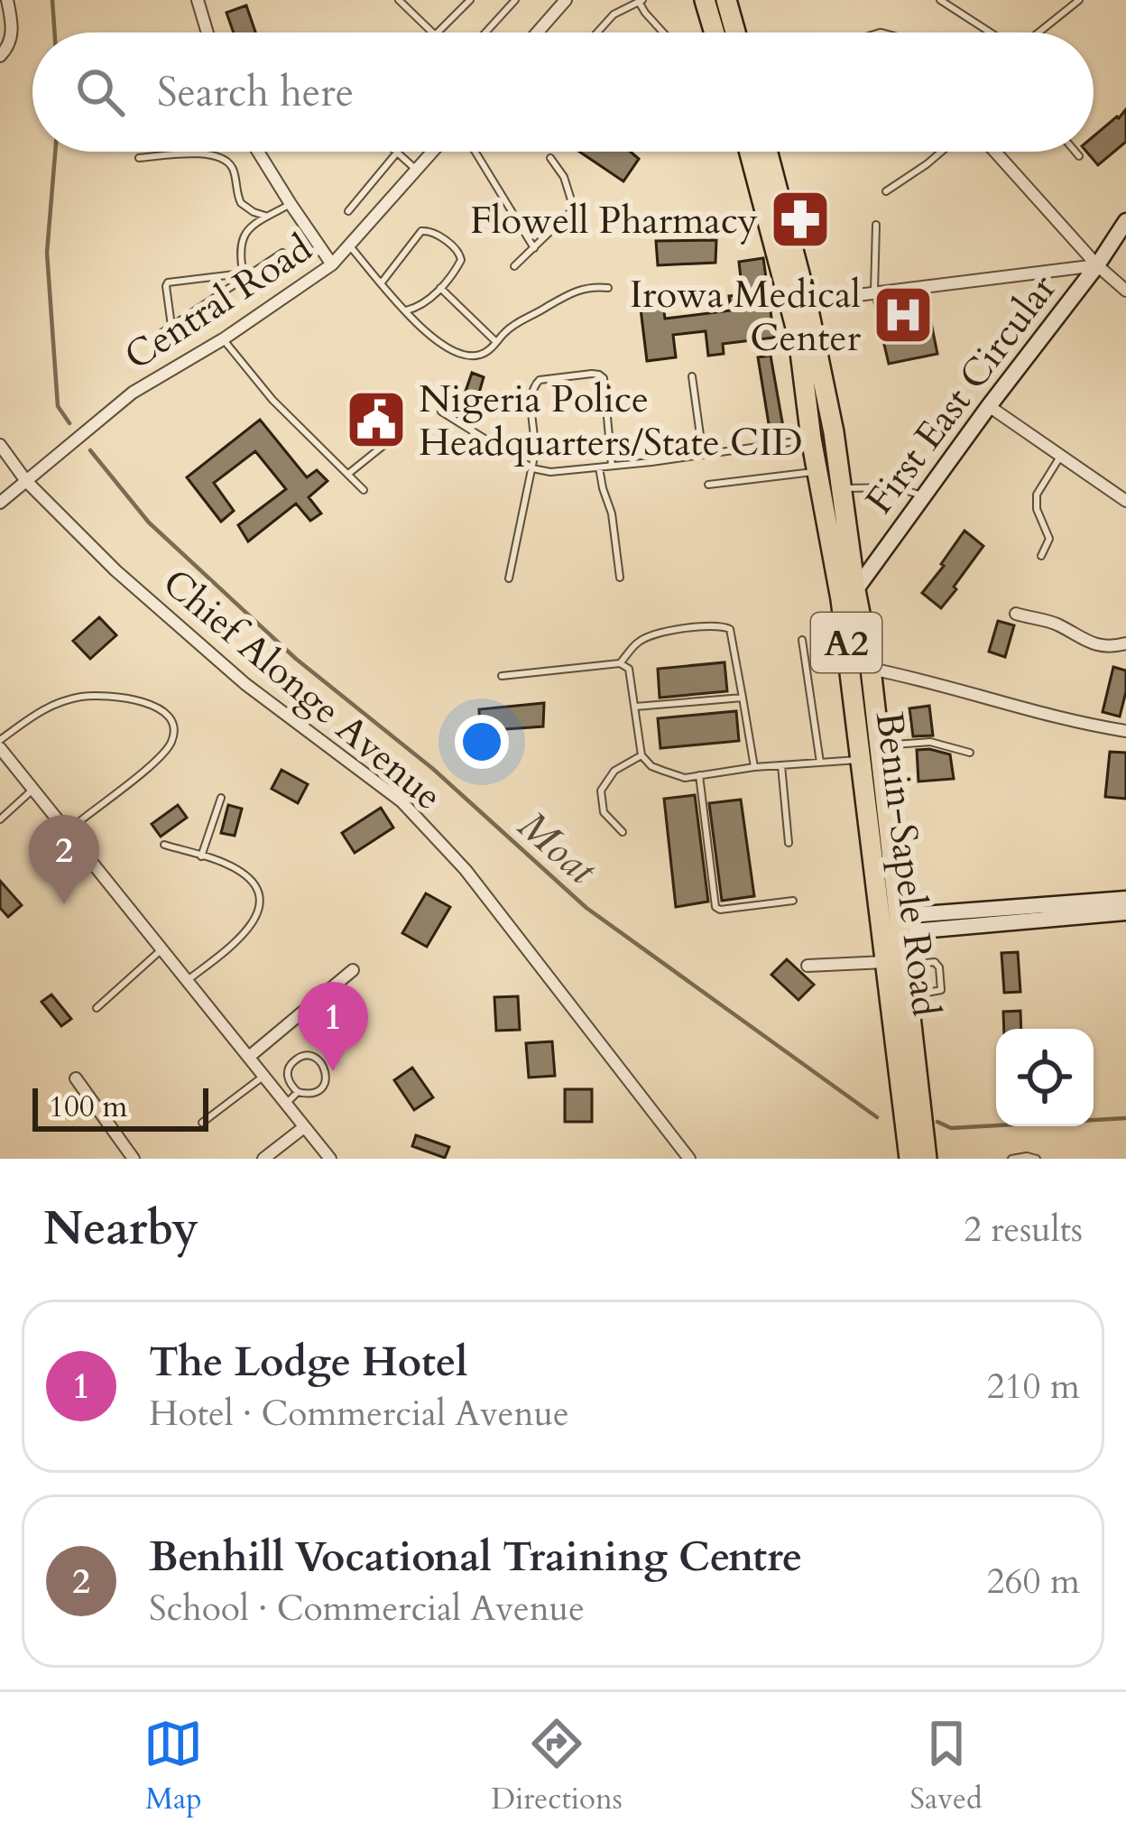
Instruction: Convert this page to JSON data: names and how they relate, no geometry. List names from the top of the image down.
{
  "streets": {
    "highway": ["A2", "Benin-Sapele Road"],
    "street": ["Central Road", "First East Circular", "Chief Alonge Avenue"]
  },
  "crossings": [
    ["Central Road", "Chief Alonge Avenue"],
    ["First East Circular", "Benin-Sapele Road"]
  ],
  "water": ["Moat"],
  "places": {
    "pharmacy": ["Flowell Pharmacy"],
    "hospital": ["Irowa Medical Center"],
    "public building": ["Nigeria Police Headquarters/State CID"]
  },
  "scale_bar": "100 m",
  "page": {
    "search": "Search here",
    "pins": ["2", "1"],
    "scale": "100 m",
    "heading": ["Nearby", "2 results"],
    "list": [
      {
        "mark": "1",
        "name": "The Lodge Hotel",
        "note": "Hotel · Commercial Avenue",
        "value": "210 m"
      },
      {
        "mark": "2",
        "name": "Benhill Vocational Training Centre",
        "note": "School · Commercial Avenue",
        "value": "260 m"
      }
    ],
    "nav": ["Map", "Directions", "Saved"]
  }
}
